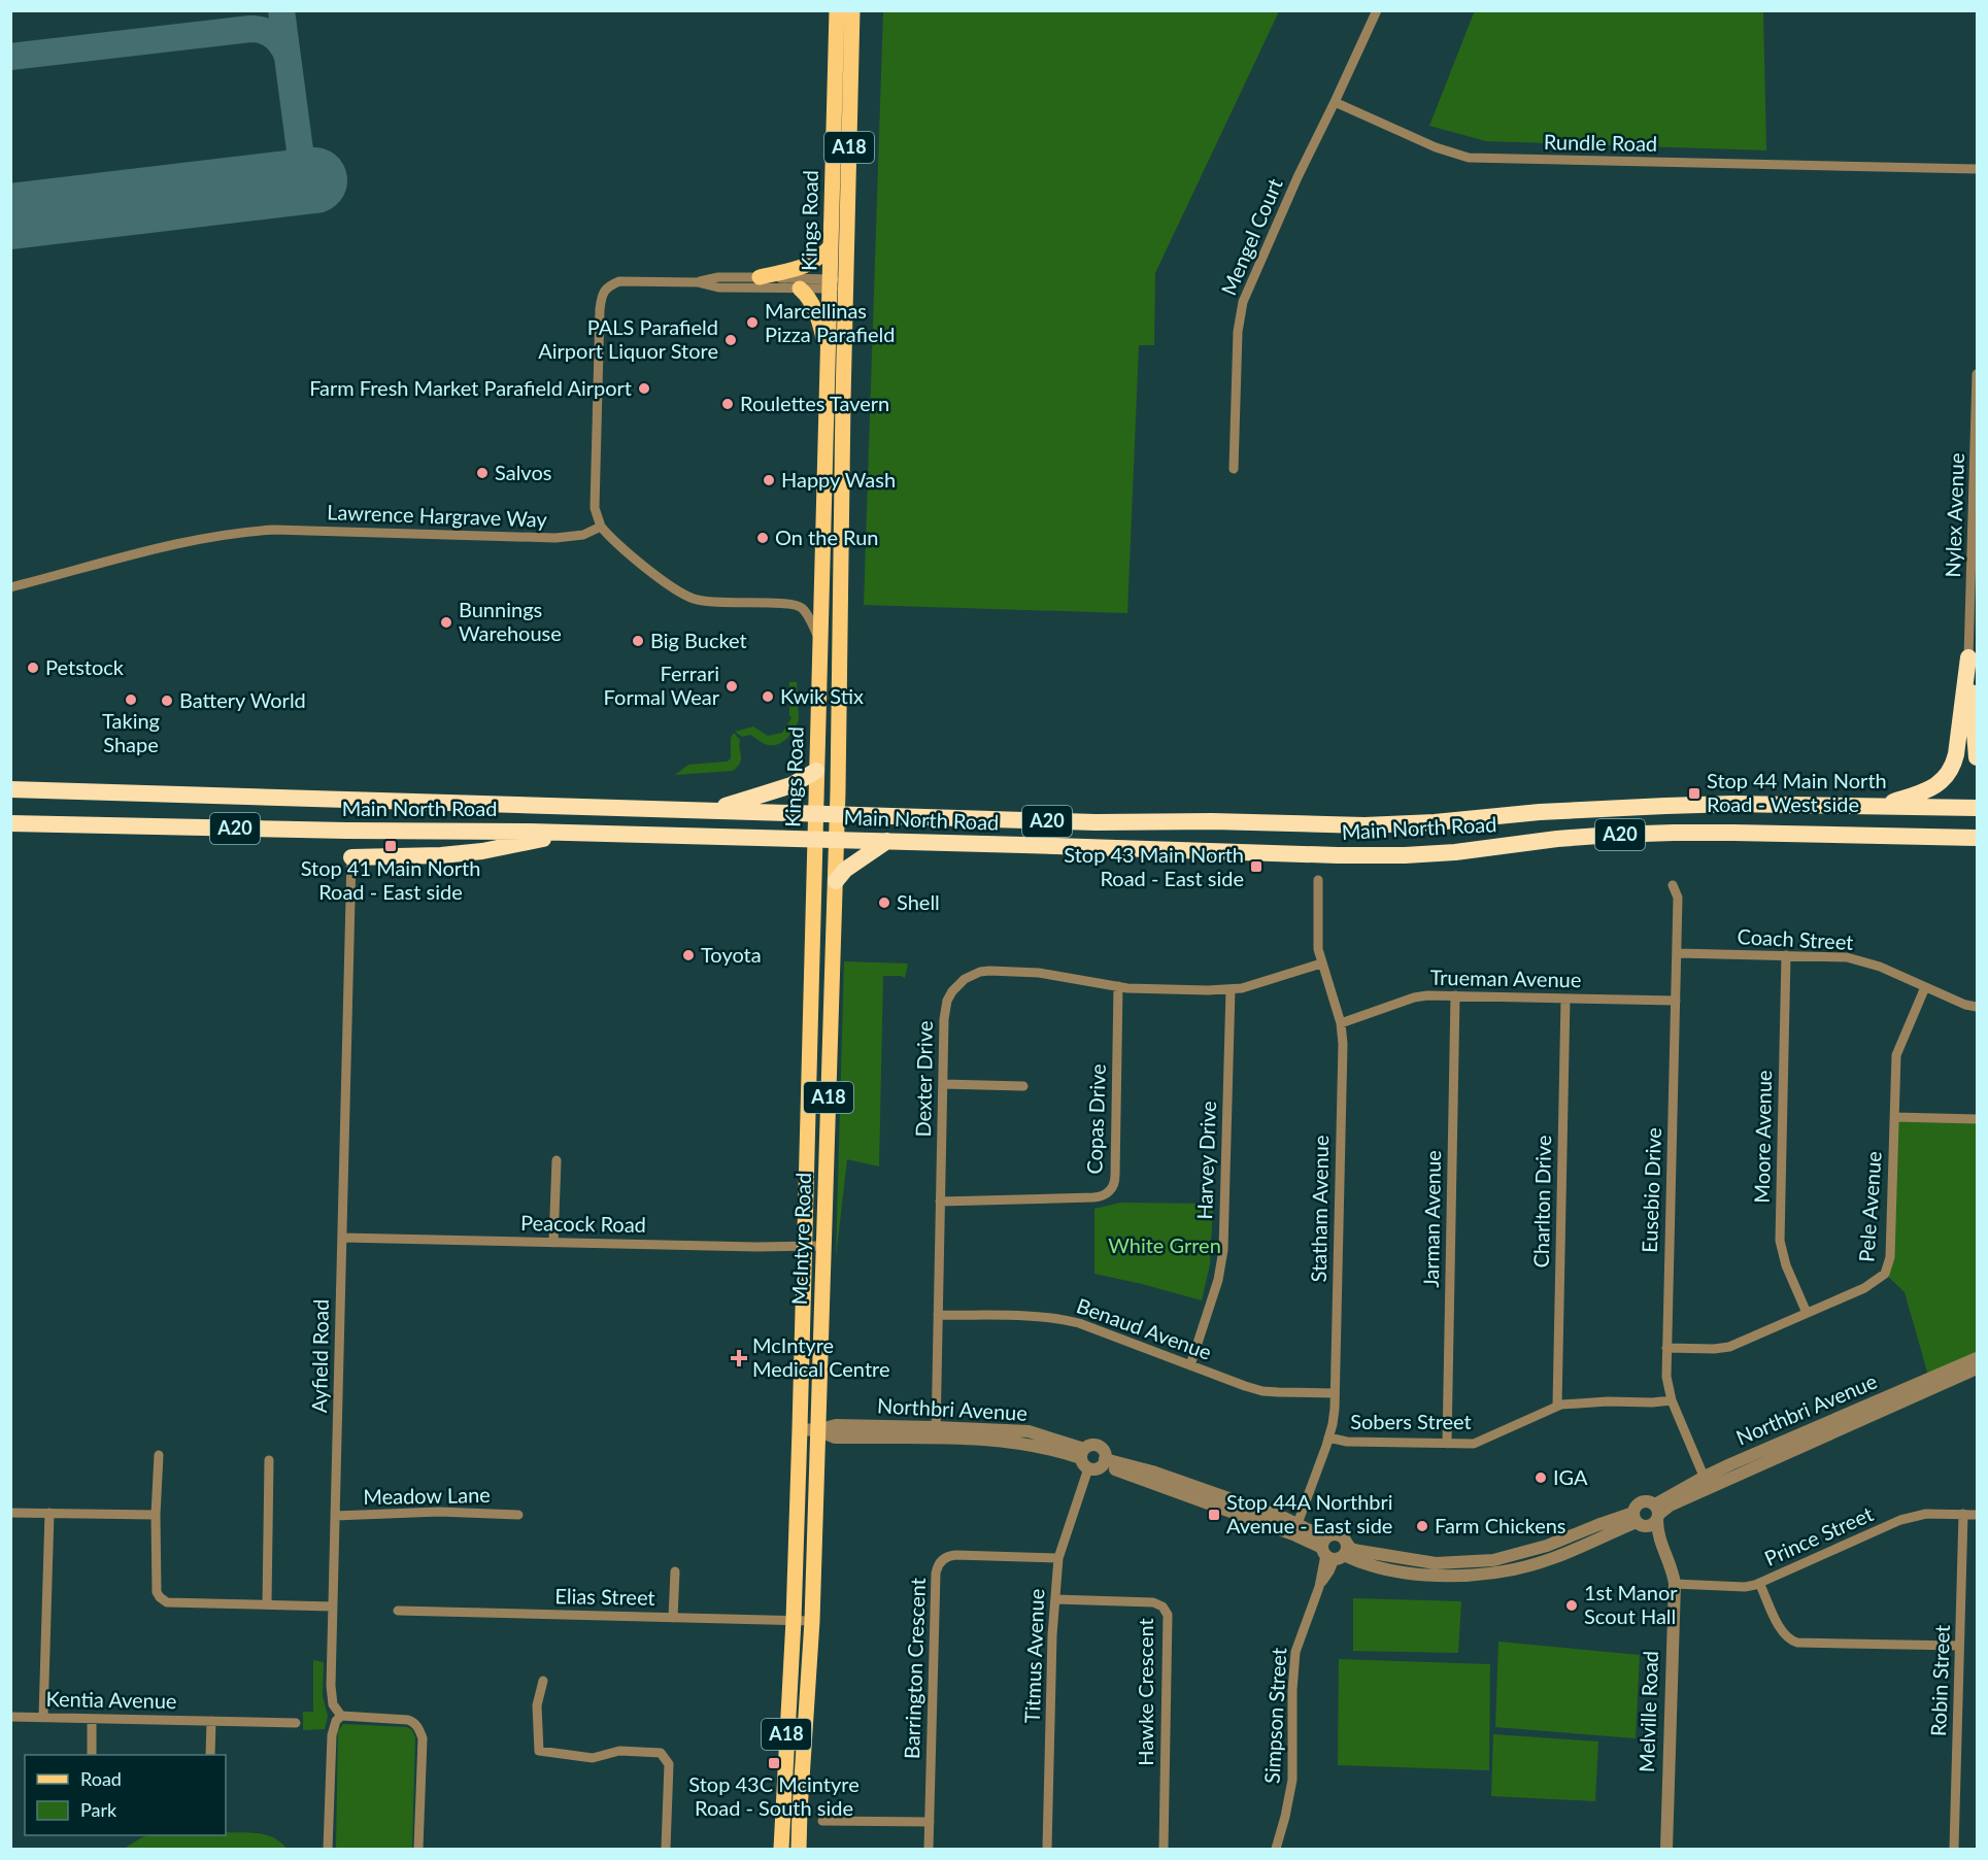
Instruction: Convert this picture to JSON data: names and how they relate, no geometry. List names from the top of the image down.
{
  "streets": {
    "highway": ["Main North Road", "A20"],
    "main road": ["A18", "Kings Road", "McIntyre Road"],
    "street": [
      "Rundle Road",
      "Mengel Court",
      "Nylex Avenue",
      "Lawrence Hargrave Way",
      "Coach Street",
      "Trueman Avenue",
      "Dexter Drive",
      "Copas Drive",
      "Moore Avenue",
      "Harvey Drive",
      "Eusebio Drive",
      "Charlton Drive",
      "Pele Avenue",
      "Statham Avenue",
      "Jarman Avenue",
      "Peacock Road",
      "Benaud Avenue",
      "Ayfield Road",
      "Northbri Avenue",
      "Sobers Street",
      "Meadow Lane",
      "Prince Street",
      "Elias Street",
      "Titmus Avenue",
      "Barrington Crescent",
      "Robin Street",
      "Hawke Crescent",
      "Kentia Avenue",
      "Melville Road",
      "Simpson Street"
    ]
  },
  "crossings": [
    ["Rundle Road", "Mengel Court"],
    ["Kings Road", "Main North Road"],
    ["Kings Road", "McIntyre Road"],
    ["Main North Road", "McIntyre Road"],
    ["Coach Street", "Moore Avenue"],
    ["Coach Street", "Eusebio Drive"],
    ["Coach Street", "Pele Avenue"],
    ["Trueman Avenue", "Eusebio Drive"],
    ["Trueman Avenue", "Charlton Drive"],
    ["Trueman Avenue", "Statham Avenue"],
    ["Trueman Avenue", "Jarman Avenue"],
    ["Dexter Drive", "Copas Drive"],
    ["Dexter Drive", "Harvey Drive"],
    ["Dexter Drive", "Statham Avenue"],
    ["Dexter Drive", "Benaud Avenue"],
    ["Dexter Drive", "Northbri Avenue"],
    ["Moore Avenue", "Pele Avenue"],
    ["Harvey Drive", "Benaud Avenue"],
    ["Eusebio Drive", "Pele Avenue"],
    ["Eusebio Drive", "Northbri Avenue"],
    ["Eusebio Drive", "Sobers Street"],
    ["Charlton Drive", "Sobers Street"],
    ["Statham Avenue", "Benaud Avenue"],
    ["Statham Avenue", "Northbri Avenue"],
    ["Statham Avenue", "Sobers Street"],
    ["Jarman Avenue", "Sobers Street"],
    ["Peacock Road", "McIntyre Road"],
    ["Peacock Road", "Ayfield Road"],
    ["McIntyre Road", "Northbri Avenue"],
    ["McIntyre Road", "Elias Street"],
    ["Ayfield Road", "Meadow Lane"],
    ["Northbri Avenue", "Titmus Avenue"],
    ["Northbri Avenue", "Melville Road"],
    ["Northbri Avenue", "Simpson Street"],
    ["Prince Street", "Robin Street"],
    ["Prince Street", "Melville Road"],
    ["Titmus Avenue", "Barrington Crescent"],
    ["Titmus Avenue", "Hawke Crescent"]
  ],
  "parks": ["White Grren"],
  "places": {
    "other": [
      "Marcellinas Pizza Parafield",
      "PALS Parafield Airport Liquor Store",
      "Farm Fresh Market Parafield Airport",
      "Roulettes Tavern",
      "Salvos",
      "Happy Wash",
      "On the Run",
      "Bunnings Warehouse",
      "Big Bucket",
      "Petstock",
      "Ferrari Formal Wear",
      "Kwik Stix",
      "Taking Shape",
      "Battery World",
      "Shell",
      "Toyota",
      "IGA",
      "Farm Chickens",
      "1st Manor Scout Hall"
    ],
    "transit": [
      "Stop 44 Main North Road - West side",
      "Stop 41 Main North Road - East side",
      "Stop 43 Main North Road - East side",
      "Stop 44A Northbri Avenue - East side",
      "Stop 43C Mcintyre Road - South side"
    ],
    "health": ["McIntyre Medical Centre"]
  },
  "legend": ["Road", "Park"]
}
